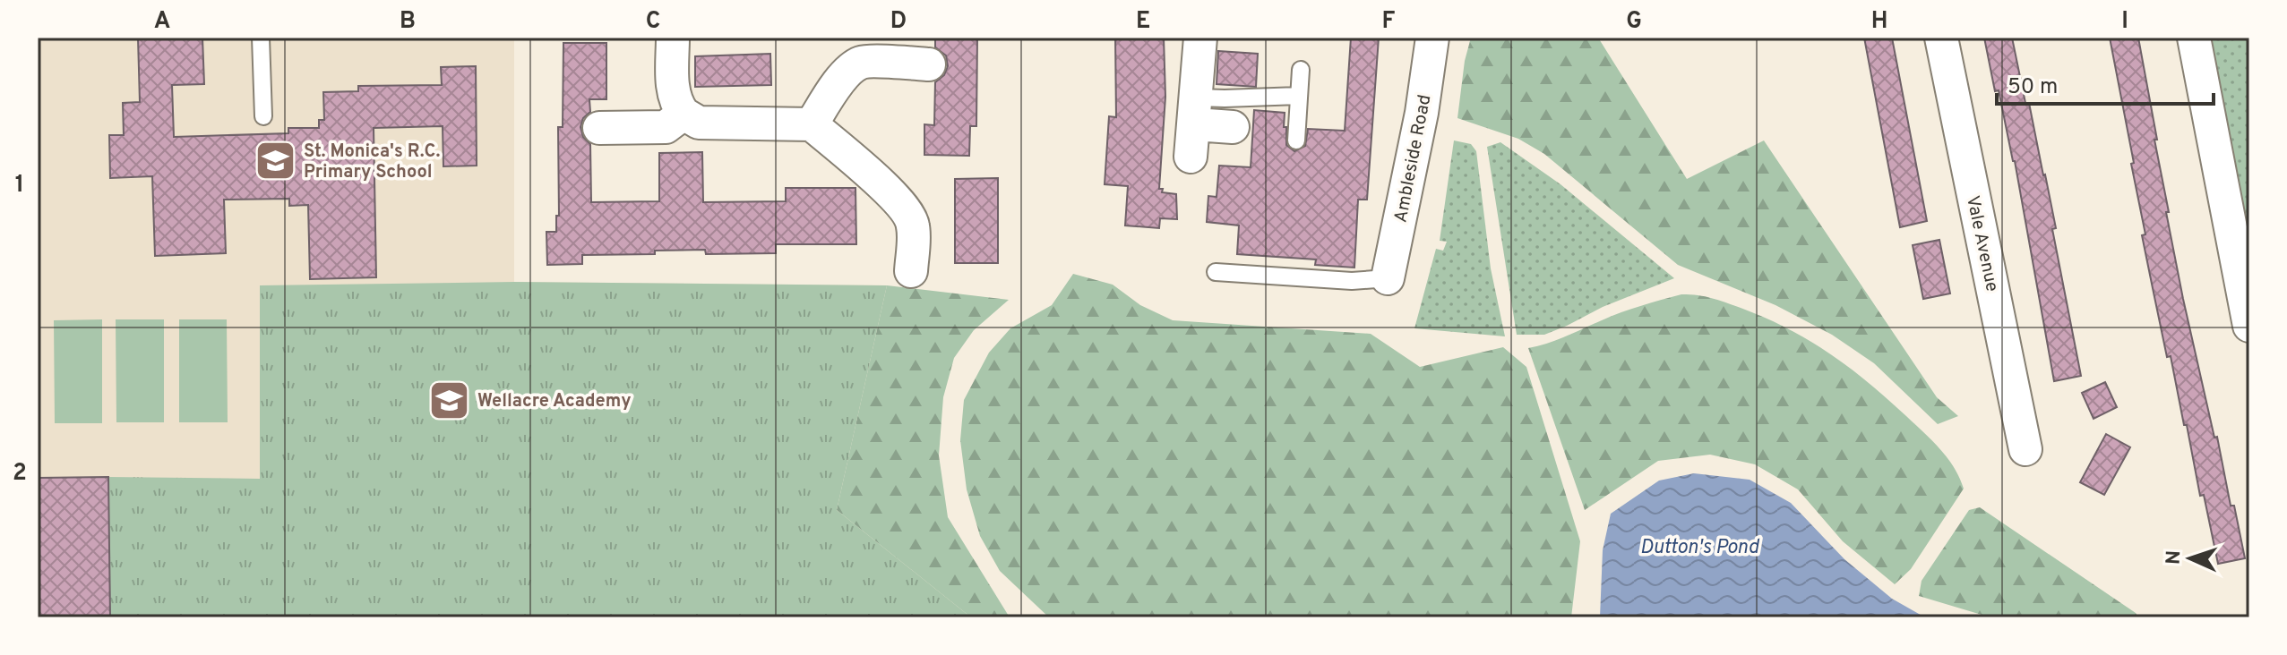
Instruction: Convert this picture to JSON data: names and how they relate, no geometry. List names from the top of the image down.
{
  "streets": {
    "street": ["Ambleside Road", "Vale Avenue"]
  },
  "water": ["Dutton's Pond"],
  "places": {
    "school or university": ["St. Monica's R.C. Primary School", "Wellacre Academy"]
  },
  "scale_bar": "50 m",
  "north": "left",
  "grid": {
    "columns": [
      "A",
      "B",
      "C",
      "D",
      "E",
      "F",
      "G",
      "H",
      "I"
    ],
    "rows": ["1", "2"]
  }
}
